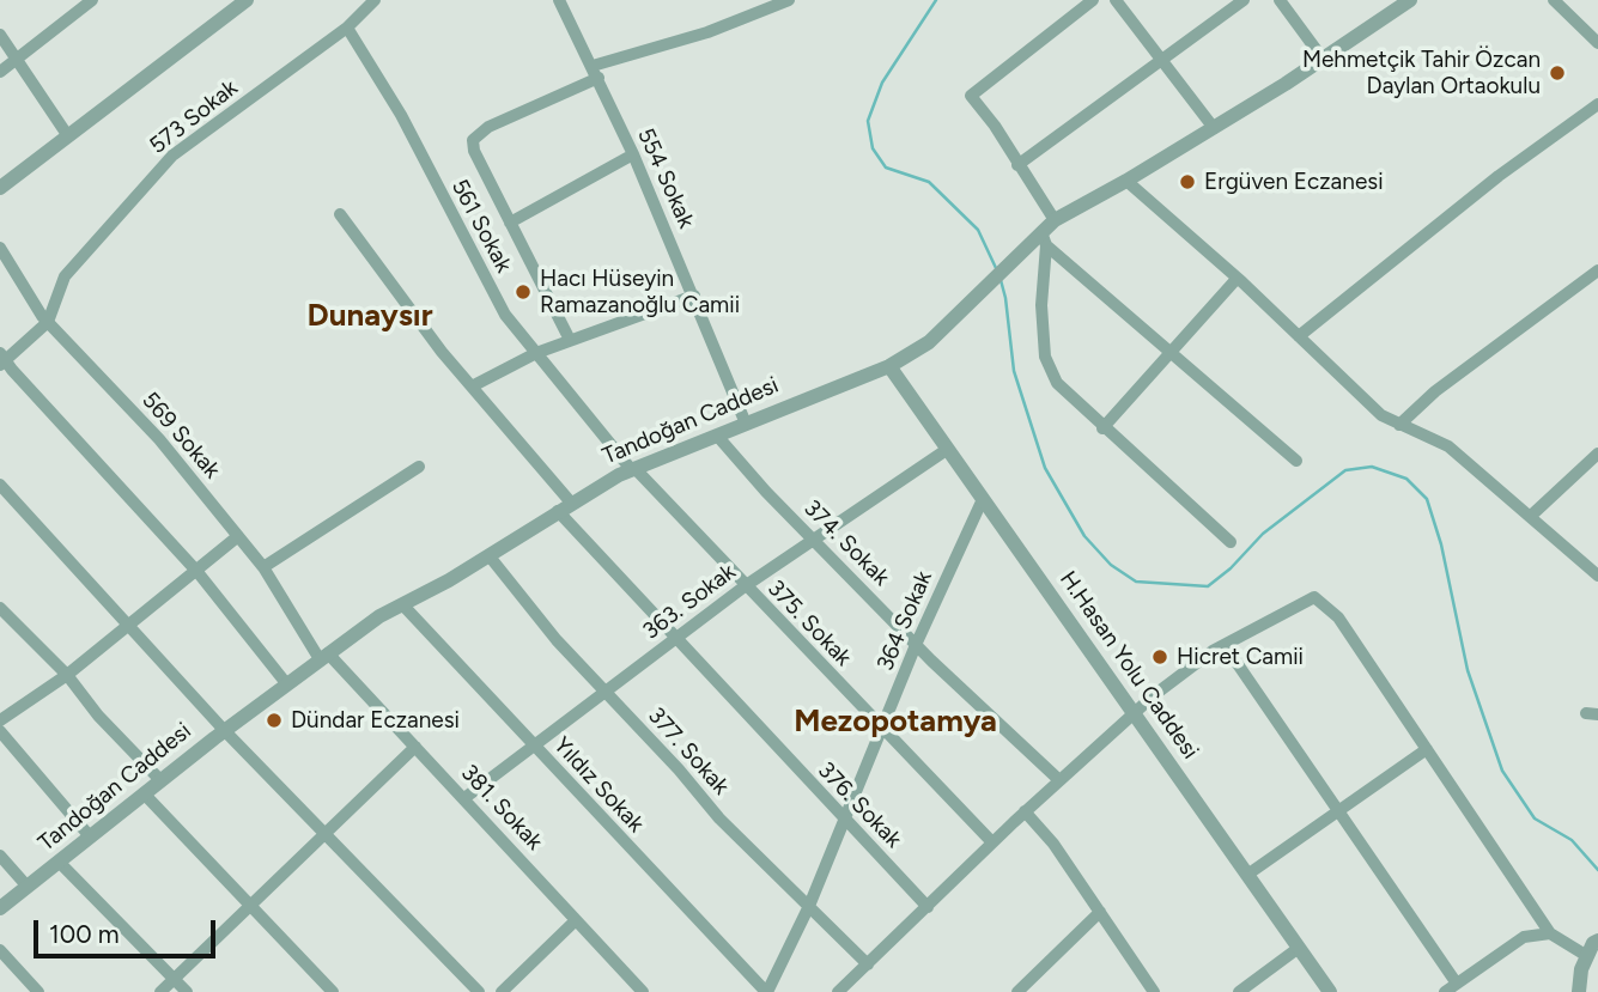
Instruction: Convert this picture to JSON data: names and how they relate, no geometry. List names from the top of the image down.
{
  "streets": {
    "street": [
      "573 Sokak",
      "554 Sokak",
      "561 Sokak",
      "Tandoğan Caddesi",
      "569 Sokak",
      "374. Sokak",
      "363. Sokak",
      "364 Sokak",
      "375. Sokak",
      "H.Hasan Yolu Caddesi",
      "377. Sokak",
      "Yıldız Sokak",
      "376. Sokak",
      "381. Sokak"
    ]
  },
  "crossings": [
    ["573 Sokak", "561 Sokak"],
    ["573 Sokak", "569 Sokak"],
    ["554 Sokak", "Tandoğan Caddesi"],
    ["561 Sokak", "Tandoğan Caddesi"],
    ["561 Sokak", "375. Sokak"],
    ["Tandoğan Caddesi", "569 Sokak"],
    ["Tandoğan Caddesi", "374. Sokak"],
    ["Tandoğan Caddesi", "375. Sokak"],
    ["Tandoğan Caddesi", "H.Hasan Yolu Caddesi"],
    ["Tandoğan Caddesi", "377. Sokak"],
    ["Tandoğan Caddesi", "Yıldız Sokak"],
    ["Tandoğan Caddesi", "376. Sokak"],
    ["Tandoğan Caddesi", "381. Sokak"],
    ["569 Sokak", "381. Sokak"],
    ["374. Sokak", "363. Sokak"],
    ["374. Sokak", "364 Sokak"],
    ["363. Sokak", "375. Sokak"],
    ["363. Sokak", "H.Hasan Yolu Caddesi"],
    ["363. Sokak", "377. Sokak"],
    ["363. Sokak", "Yıldız Sokak"],
    ["363. Sokak", "376. Sokak"],
    ["363. Sokak", "381. Sokak"],
    ["364 Sokak", "375. Sokak"],
    ["364 Sokak", "H.Hasan Yolu Caddesi"],
    ["364 Sokak", "377. Sokak"],
    ["364 Sokak", "Yıldız Sokak"],
    ["364 Sokak", "376. Sokak"]
  ],
  "districts": ["Dunaysır", "Mezopotamya"],
  "places": [
    "Mehmetçik Tahir Özcan Daylan Ortaokulu",
    "Ergüven Eczanesi",
    "Hacı Hüseyin Ramazanoğlu Camii",
    "Hicret Camii",
    "Dündar Eczanesi"
  ],
  "scale_bar": "100 m"
}
